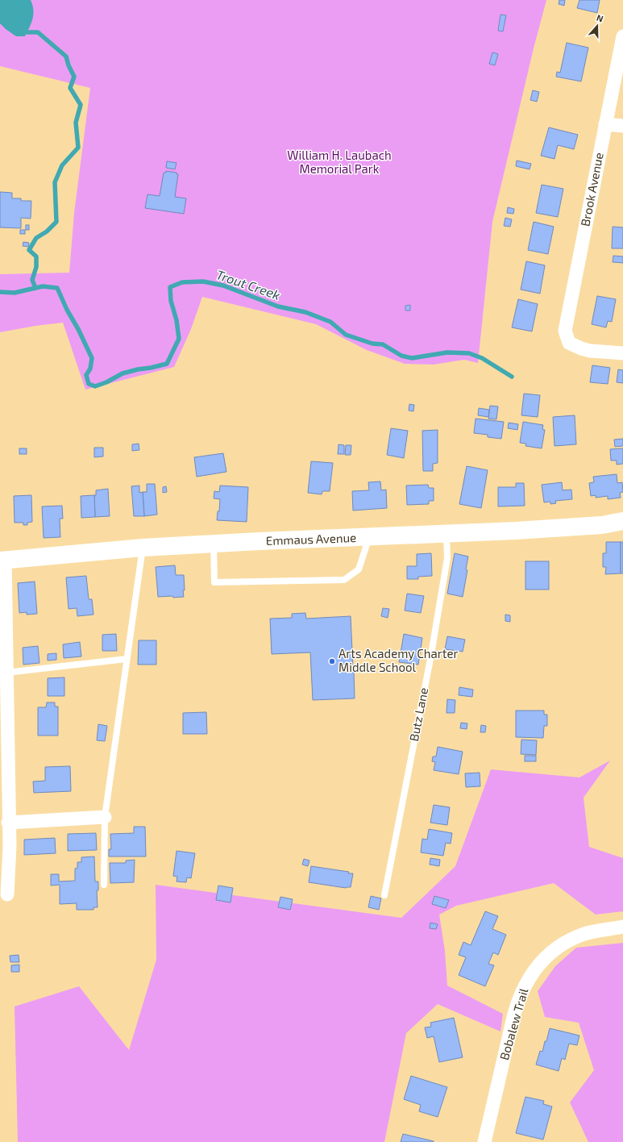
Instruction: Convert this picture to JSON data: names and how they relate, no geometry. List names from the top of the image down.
{
  "streets": {
    "main road": ["Emmaus Avenue"],
    "street": ["Brook Avenue", "Bobalew Trail"],
    "lane": ["Butz Lane"]
  },
  "crossings": [
    ["Emmaus Avenue", "Butz Lane"]
  ],
  "water": ["Trout Creek"],
  "parks": ["William H. Laubach Memorial Park"],
  "places": ["Arts Academy Charter Middle School"],
  "north": "top"
}
